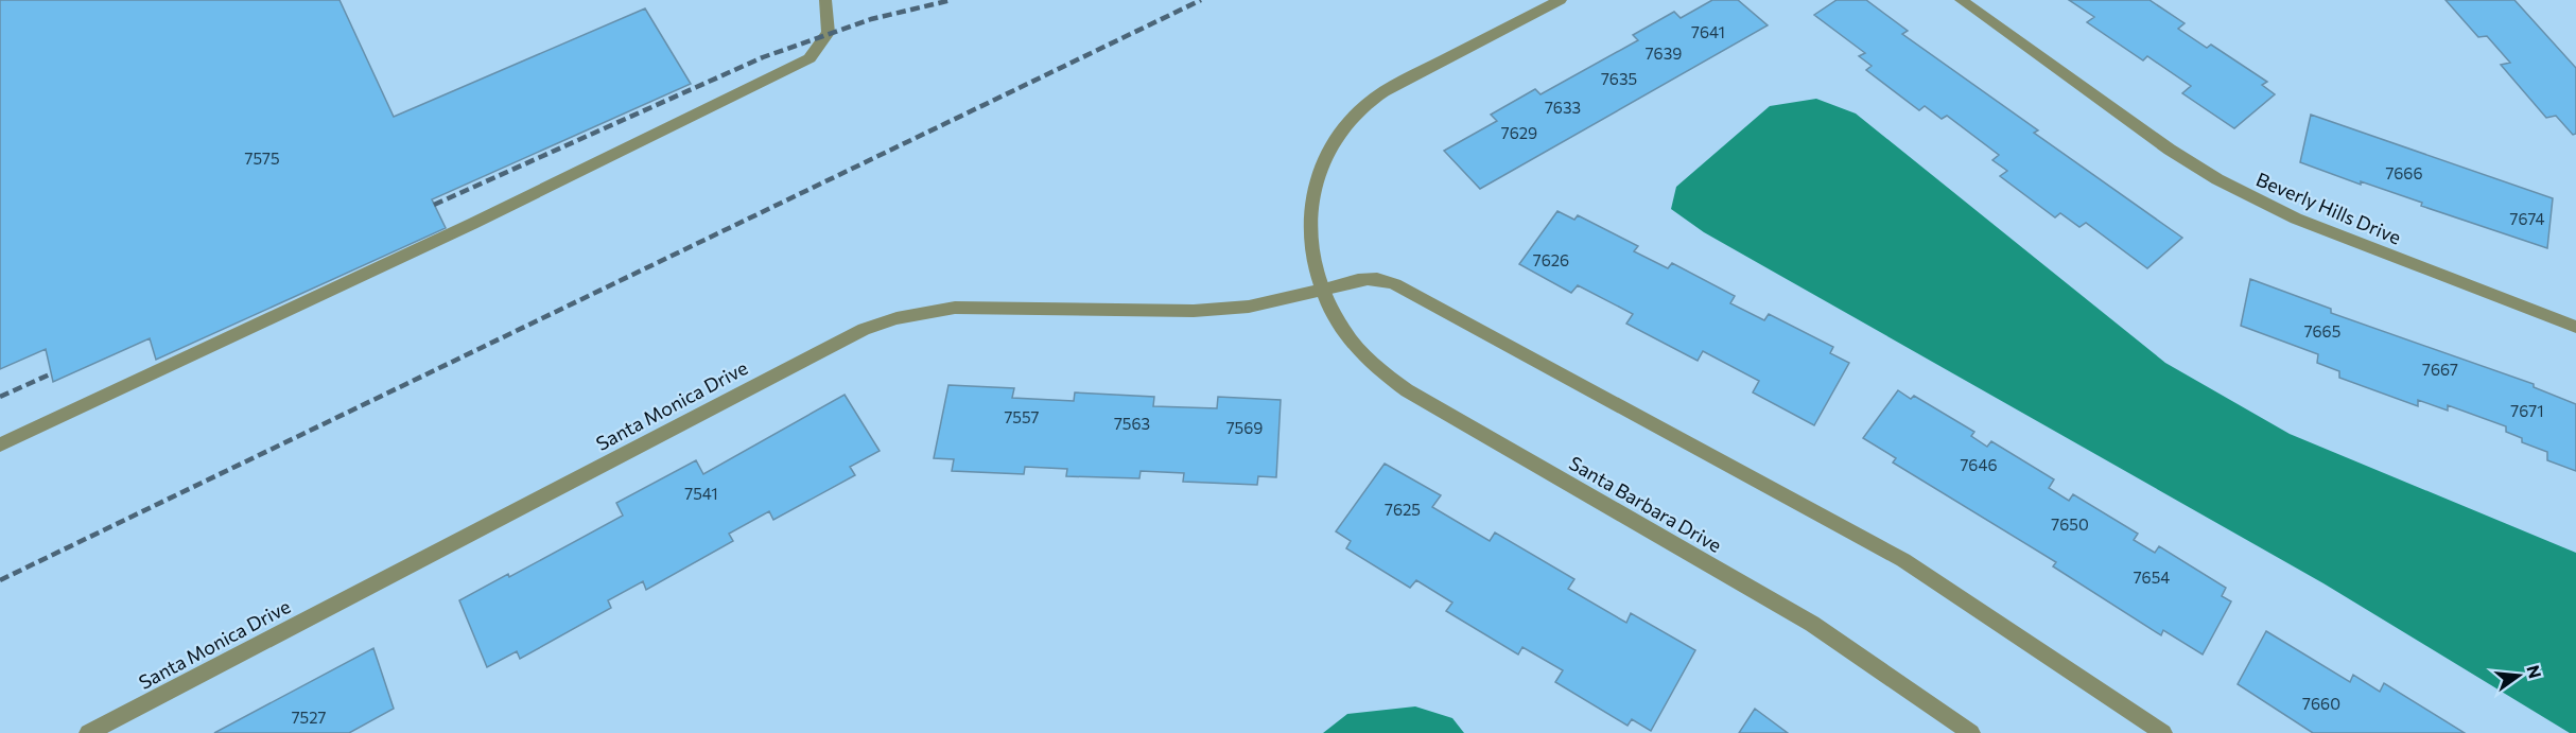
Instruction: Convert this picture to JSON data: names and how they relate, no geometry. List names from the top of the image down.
{
  "streets": {
    "street": ["Beverly Hills Drive", "Santa Monica Drive", "Santa Barbara Drive"]
  },
  "crossings": [
    ["Santa Monica Drive", "Santa Barbara Drive"]
  ],
  "house_numbers": [
    "7641",
    "7639",
    "7635",
    "7633",
    "7629",
    "7575",
    "7666",
    "7674",
    "7626",
    "7665",
    "7667",
    "7671",
    "7557",
    "7563",
    "7569",
    "7646",
    "7541",
    "7625",
    "7650",
    "7654",
    "7660",
    "7527"
  ],
  "north": "right"
}
